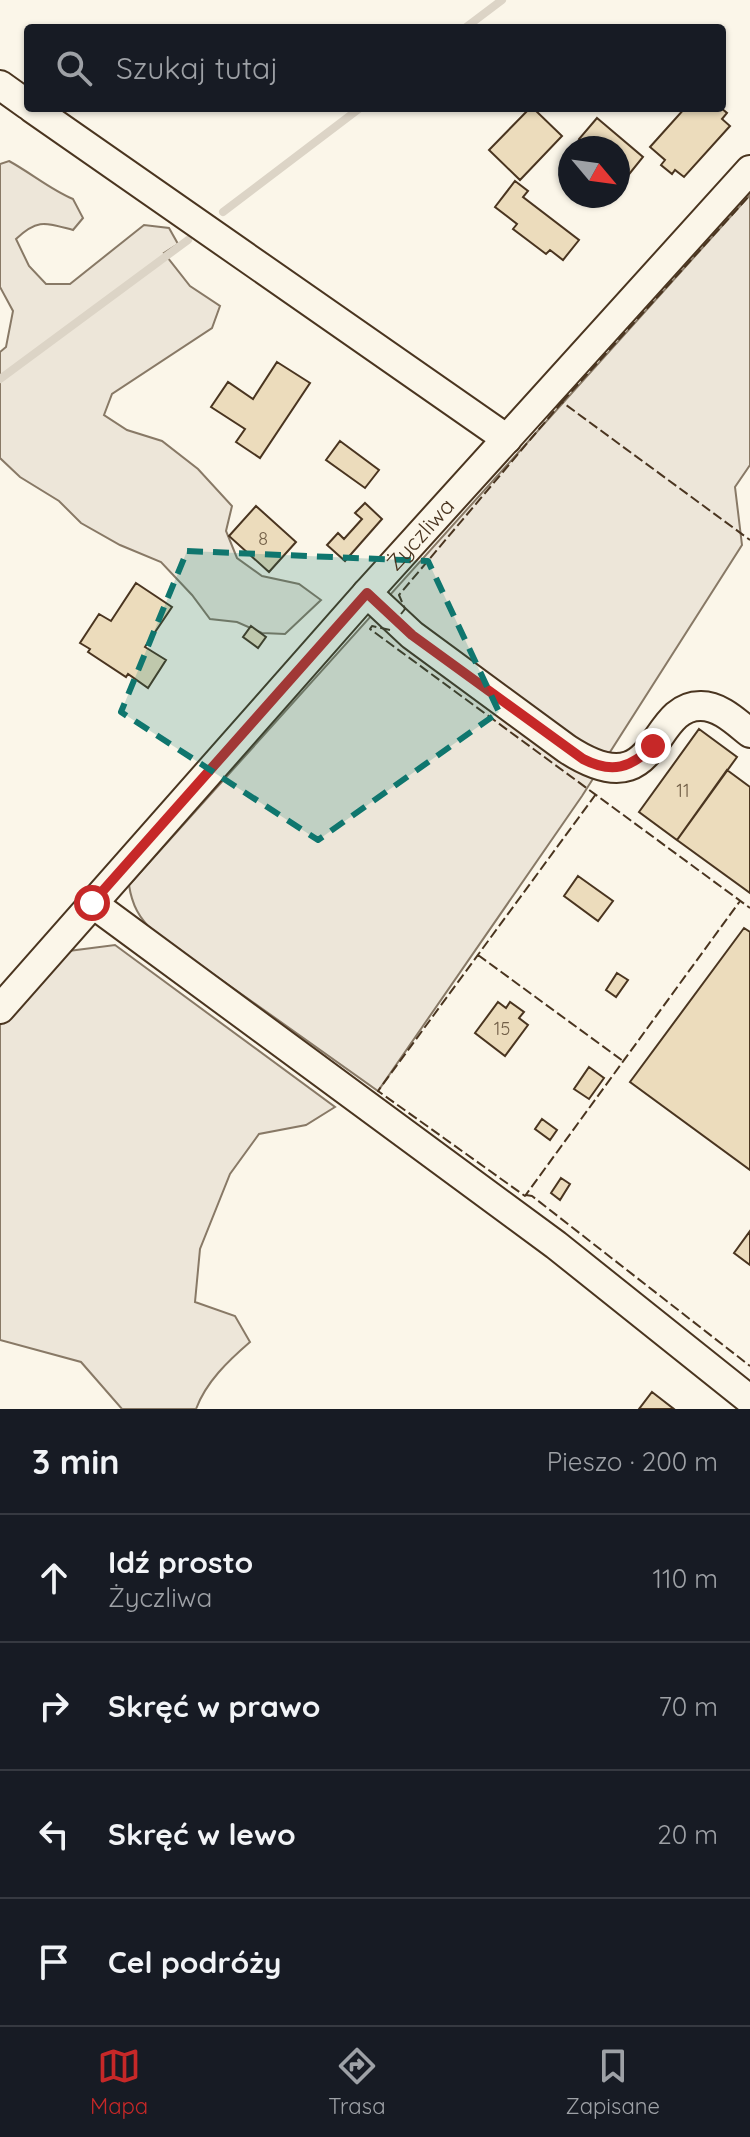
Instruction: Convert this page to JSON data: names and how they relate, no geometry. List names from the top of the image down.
{
  "streets": {
    "street": ["Życzliwa"]
  },
  "house_numbers": ["8", "11", "15"],
  "north": "bottom right",
  "page": {
    "search": "Szukaj tutaj",
    "heading": ["3 min", "Pieszo · 200 m"],
    "list": [
      ["Idź prosto", "Życzliwa", "110 m"],
      ["Skręć w prawo", "70 m"],
      ["Skręć w lewo", "20 m"],
      "Cel podróży"
    ],
    "nav": ["Mapa", "Trasa", "Zapisane"]
  }
}
